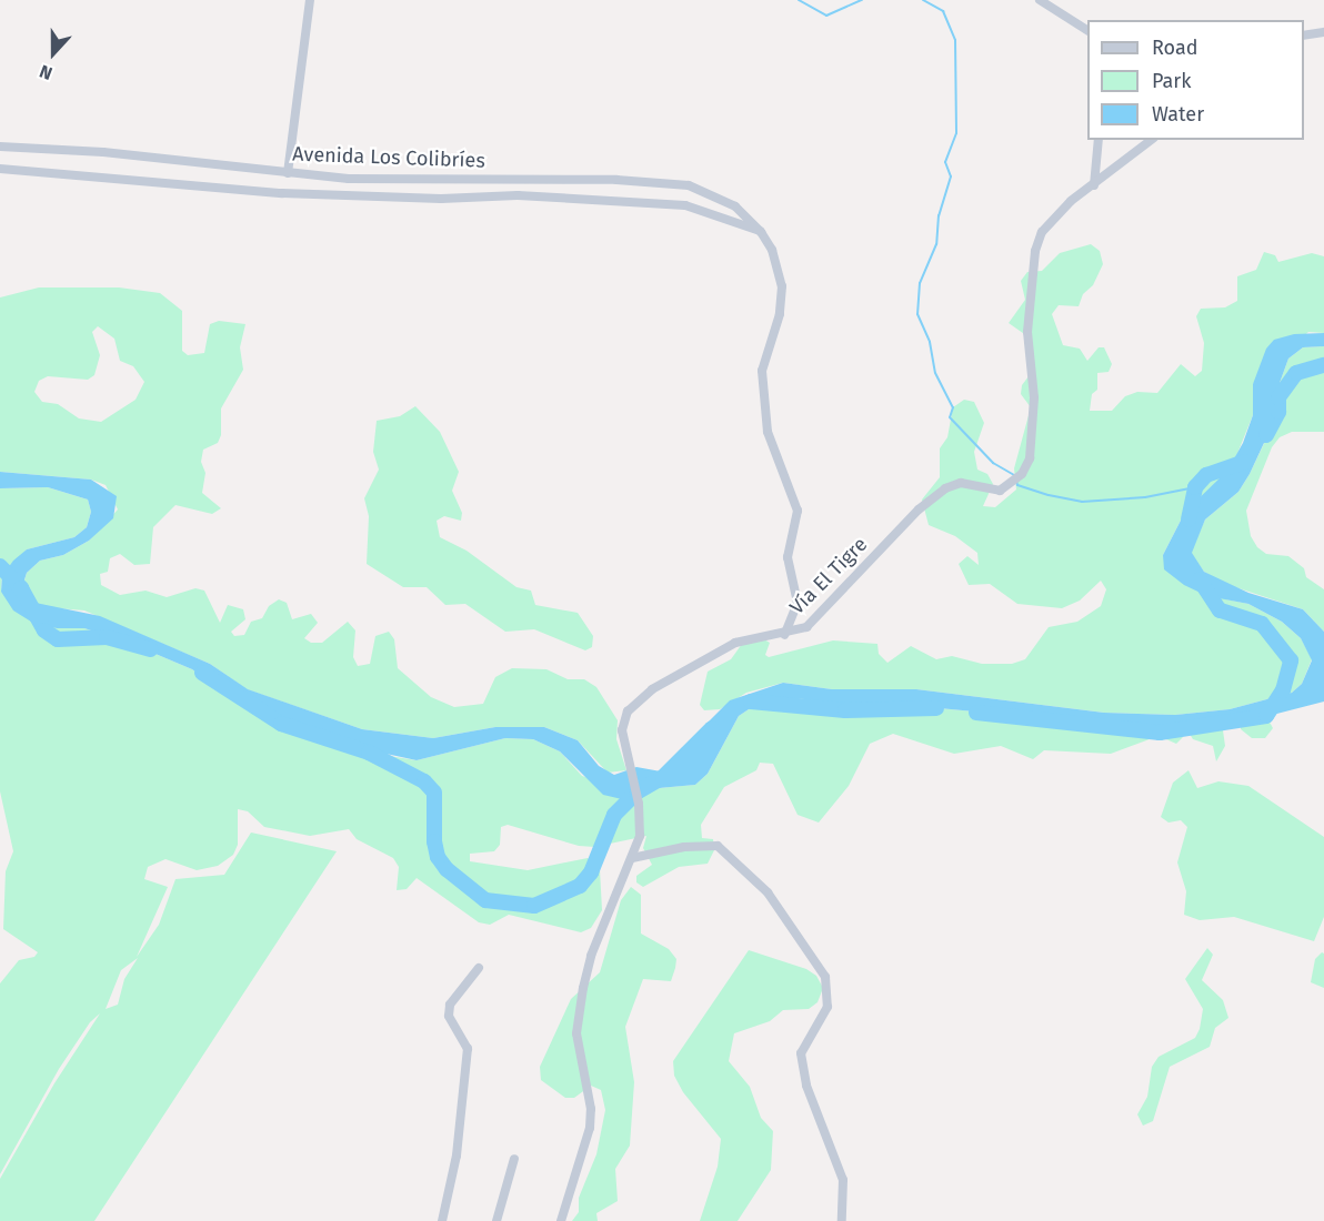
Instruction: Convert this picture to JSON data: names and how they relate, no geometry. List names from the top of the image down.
{
  "streets": {
    "street": ["Avenida Los Colibríes", "Vía El Tigre"]
  },
  "crossings": [
    ["Avenida Los Colibríes", "Vía El Tigre"]
  ],
  "legend": ["Road", "Park", "Water"],
  "north": "bottom"
}
